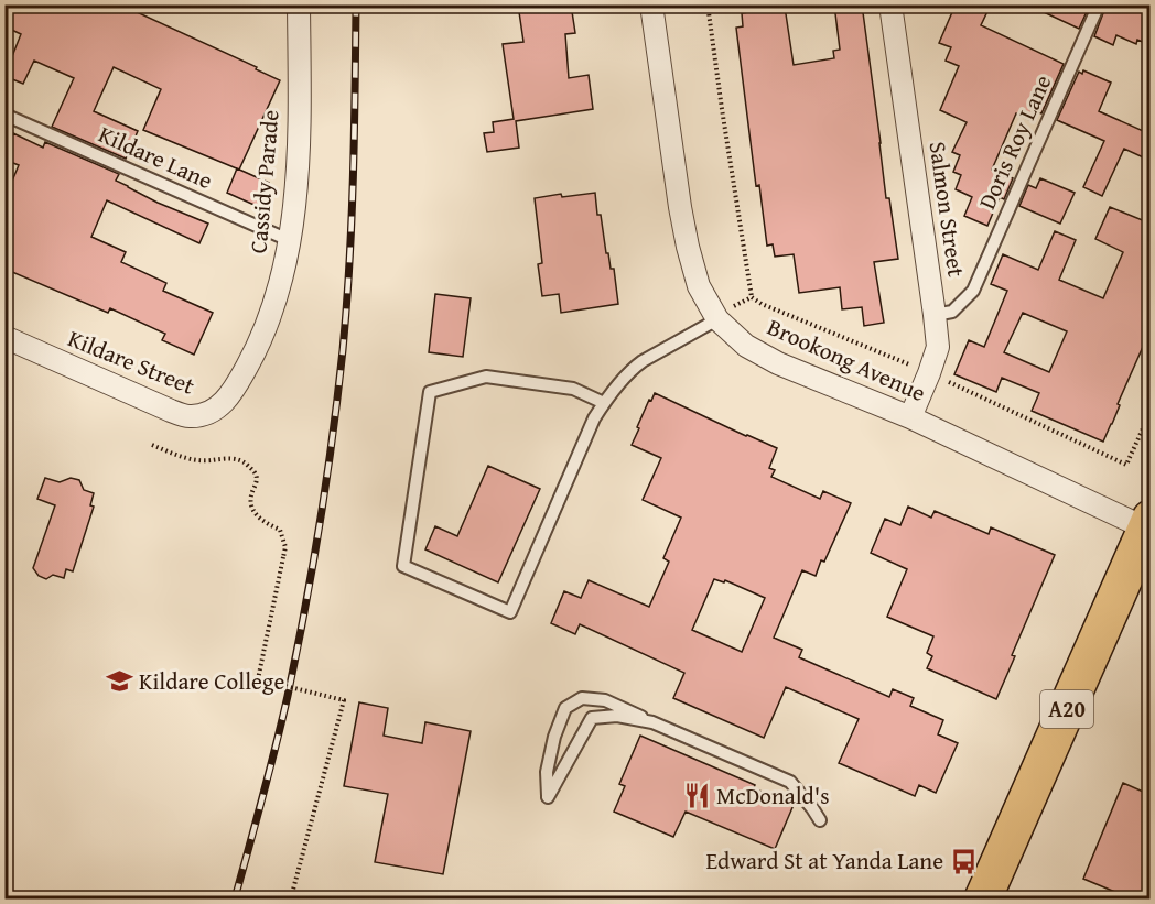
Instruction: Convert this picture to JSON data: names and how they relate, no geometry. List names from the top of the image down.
{
  "streets": {
    "highway": ["A20"],
    "street": [
      "Cassidy Parade",
      "Salmon Street",
      "Brookong Avenue",
      "Kildare Street"
    ],
    "lane": ["Doris Roy Lane", "Kildare Lane"]
  },
  "crossings": [
    ["Doris Roy Lane", "Salmon Street"],
    ["Kildare Lane", "Cassidy Parade"],
    ["Cassidy Parade", "Kildare Street"],
    ["Salmon Street", "Brookong Avenue"],
    ["Brookong Avenue", "A20"]
  ],
  "places": {
    "school or university": ["Kildare College"],
    "restaurant": ["McDonald's"],
    "bus stop": ["Edward St at Yanda Lane"]
  }
}
